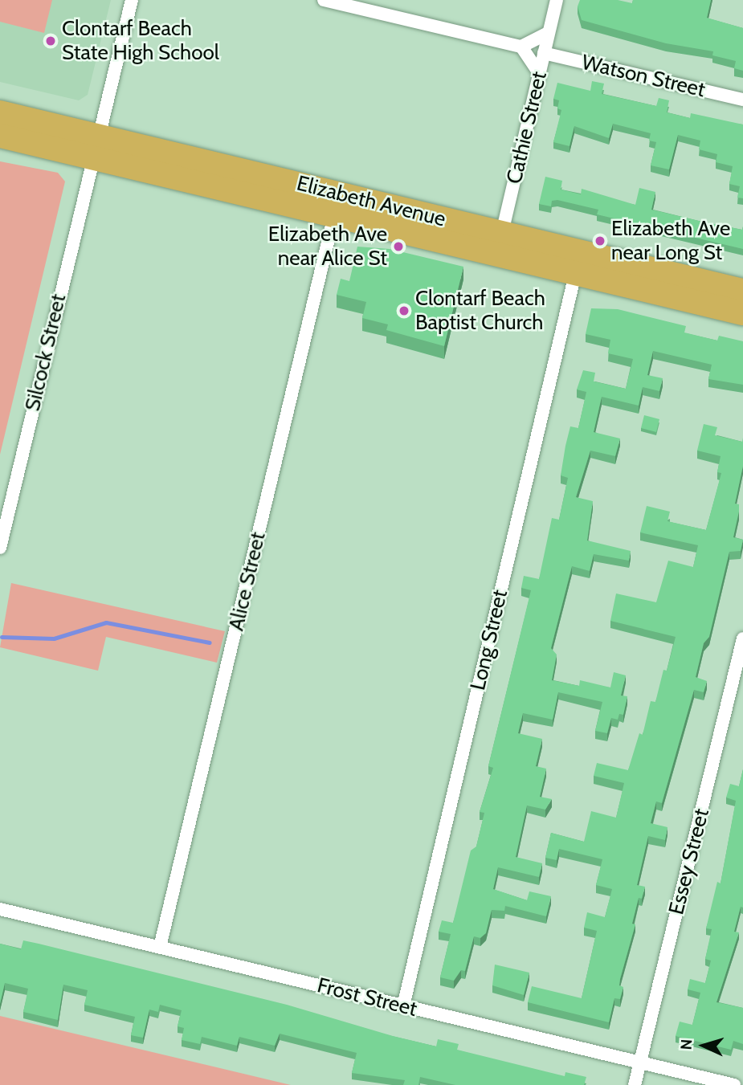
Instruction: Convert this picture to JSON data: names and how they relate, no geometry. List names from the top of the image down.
{
  "streets": {
    "highway": ["Elizabeth Avenue"],
    "street": [
      "Watson Street",
      "Cathie Street",
      "Silcock Street",
      "Alice Street",
      "Long Street",
      "Essey Street",
      "Frost Street"
    ]
  },
  "crossings": [
    ["Watson Street", "Cathie Street"],
    ["Cathie Street", "Elizabeth Avenue"],
    ["Elizabeth Avenue", "Silcock Street"],
    ["Elizabeth Avenue", "Alice Street"],
    ["Elizabeth Avenue", "Long Street"],
    ["Alice Street", "Frost Street"],
    ["Long Street", "Frost Street"],
    ["Essey Street", "Frost Street"]
  ],
  "places": [
    "Clontarf Beach State High School",
    "Elizabeth Ave near Long St",
    "Elizabeth Ave near Alice St",
    "Clontarf Beach Baptist Church"
  ],
  "north": "left"
}
